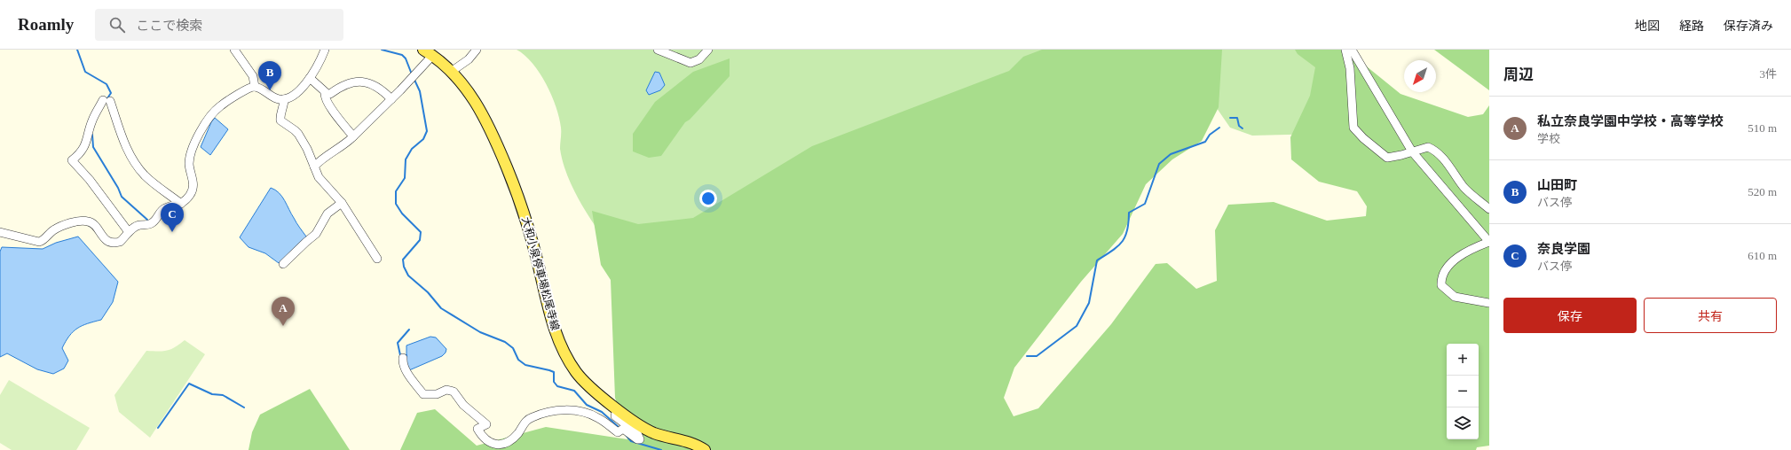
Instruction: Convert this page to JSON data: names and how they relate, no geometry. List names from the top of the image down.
{
  "streets": {
    "main road": ["大和小泉停車場松尾寺線"]
  },
  "north": "bottom left",
  "page": {
    "header": "Roamly",
    "search": "ここで検索",
    "nav": ["地図", "経路", "保存済み"],
    "heading": ["周辺", "3件"],
    "pins": ["B", "C", "A"],
    "list": [
      {
        "mark": "A",
        "name": "私立奈良学園中学校・高等学校",
        "note": "学校",
        "value": "510 m"
      },
      {
        "mark": "B",
        "name": "山田町",
        "note": "バス停",
        "value": "520 m"
      },
      {
        "mark": "C",
        "name": "奈良学園",
        "note": "バス停",
        "value": "610 m"
      }
    ],
    "buttons": ["保存", "共有"],
    "map_buttons": ["+", "−"]
  }
}
